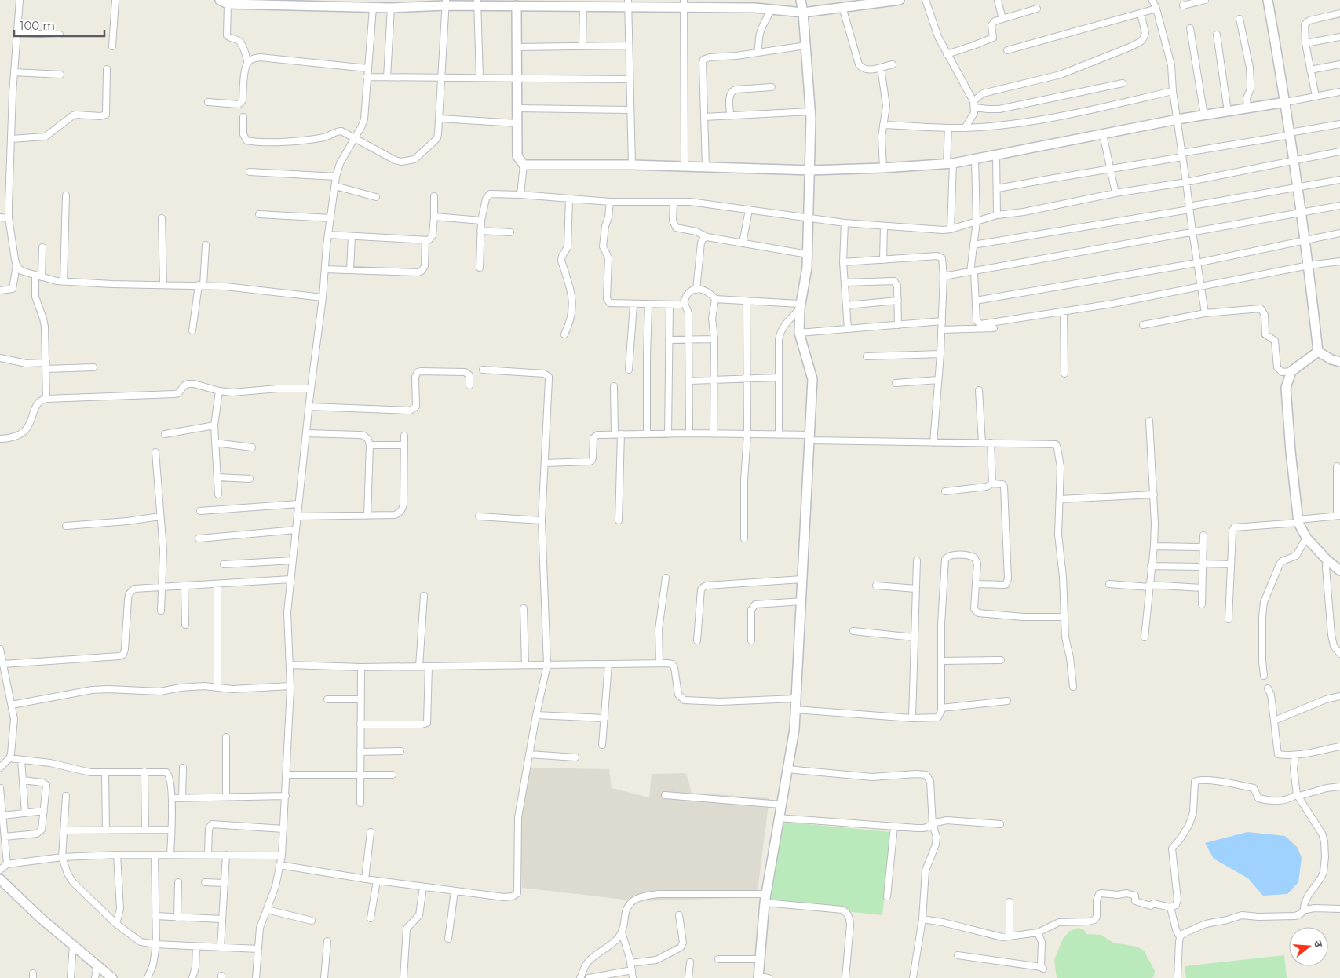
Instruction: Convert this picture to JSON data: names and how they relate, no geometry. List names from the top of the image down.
{
  "scale_bar": "100 m",
  "north": "right"
}
